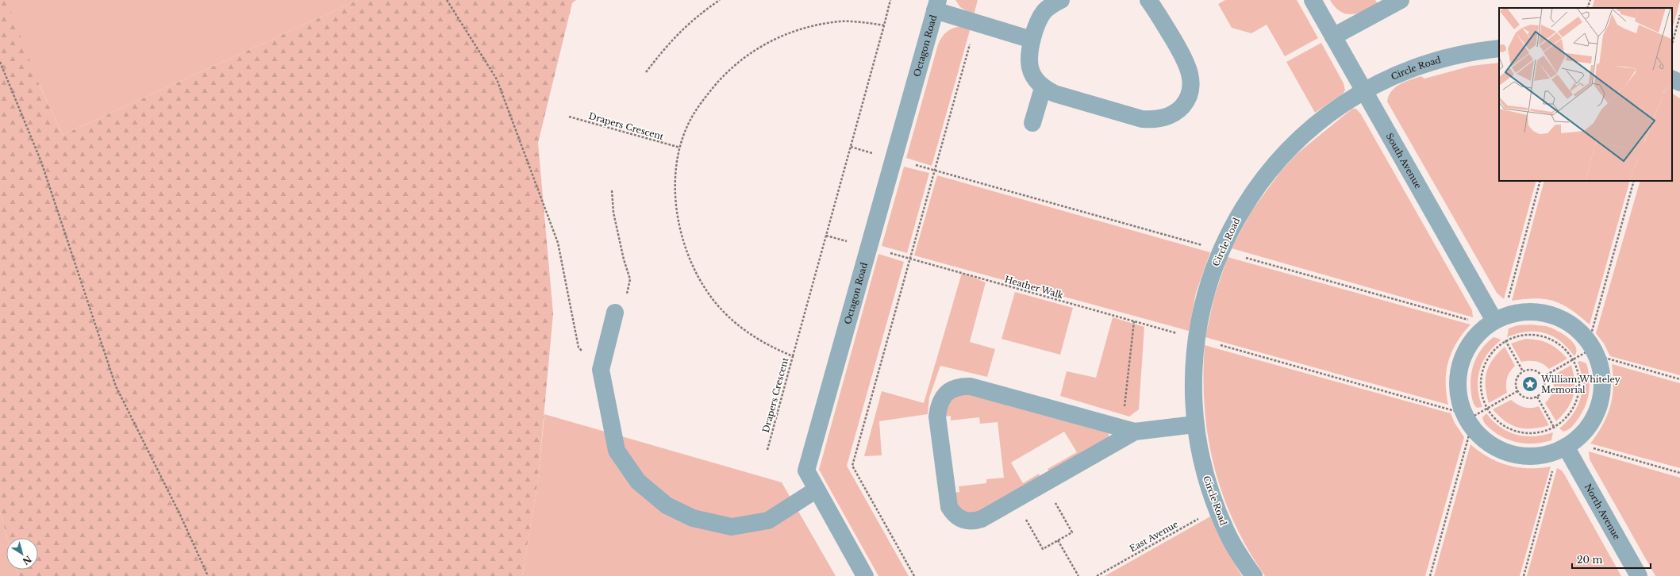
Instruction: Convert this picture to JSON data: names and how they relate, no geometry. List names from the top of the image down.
{
  "streets": {
    "street": [
      "Octagon Road",
      "Circle Road",
      "South Avenue",
      "North Avenue"
    ],
    "path": ["Drapers Crescent", "Heather Walk", "East Avenue"]
  },
  "crossings": [
    ["Octagon Road", "Heather Walk"],
    ["Circle Road", "South Avenue"],
    ["Circle Road", "Heather Walk"],
    ["Circle Road", "East Avenue"]
  ],
  "places": {
    "place": ["William Whiteley Memorial"]
  },
  "scale_bar": "20 m",
  "north": "bottom right"
}
